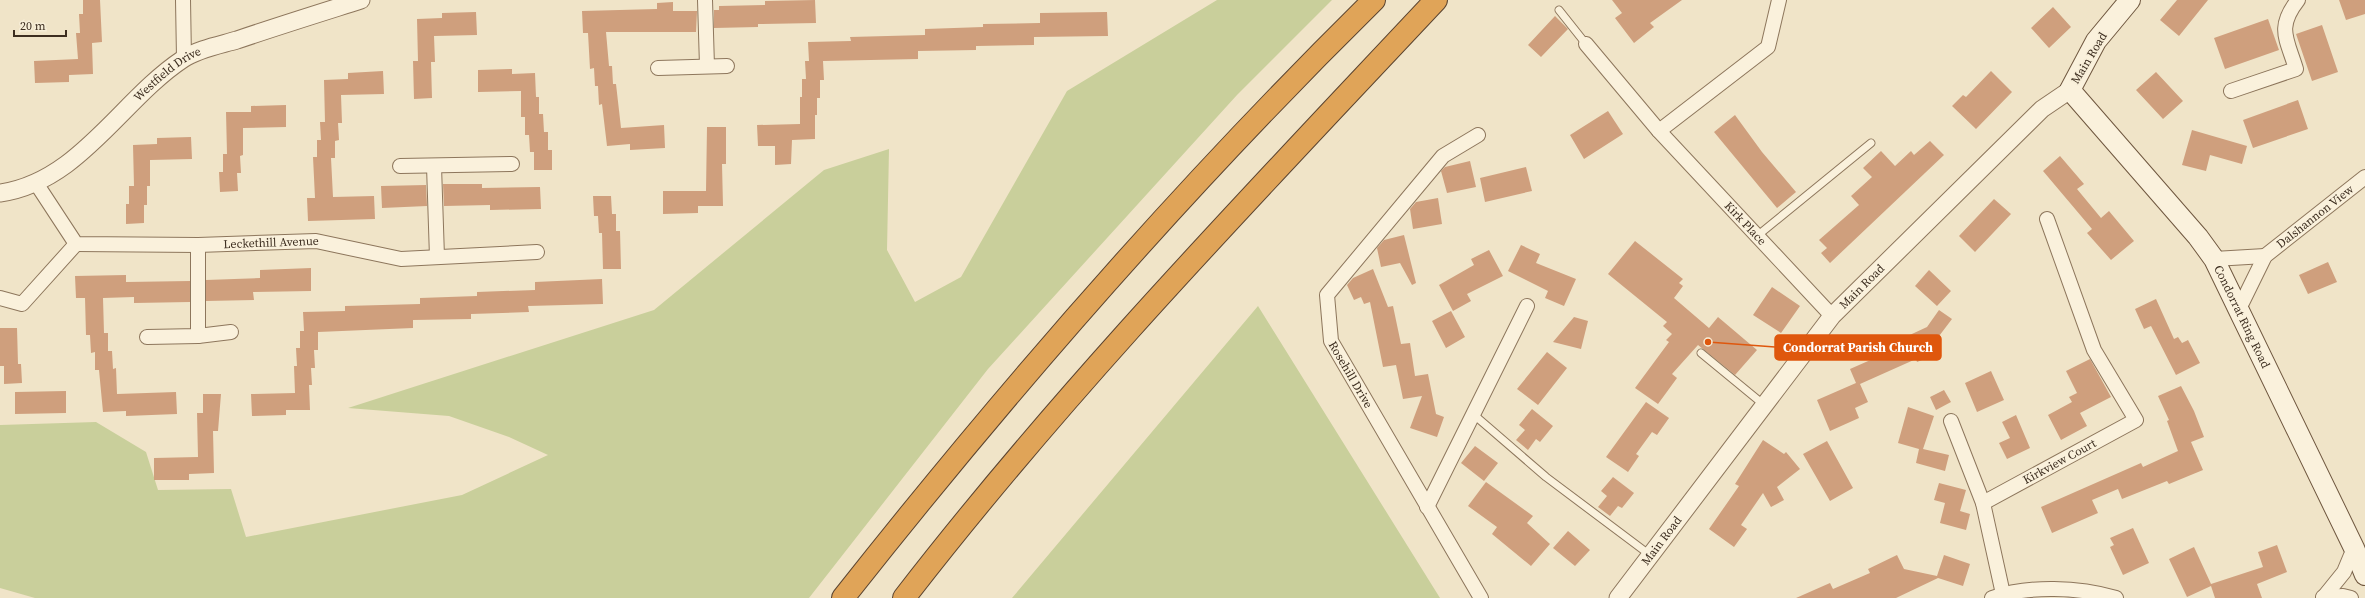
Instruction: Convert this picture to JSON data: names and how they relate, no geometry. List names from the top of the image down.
{
  "streets": {
    "main road": ["Main Road", "Condorrat Ring Road"],
    "street": [
      "Westfield Drive",
      "Dalshannon View",
      "Kirk Place",
      "Leckethill Avenue",
      "Rosehill Drive",
      "Kirkview Court"
    ]
  },
  "crossings": [
    ["Main Road", "Kirk Place"],
    ["Main Road", "Condorrat Ring Road"],
    ["Dalshannon View", "Condorrat Ring Road"]
  ],
  "places": ["Condorrat Parish Church"],
  "scale_bar": "20 m"
}
